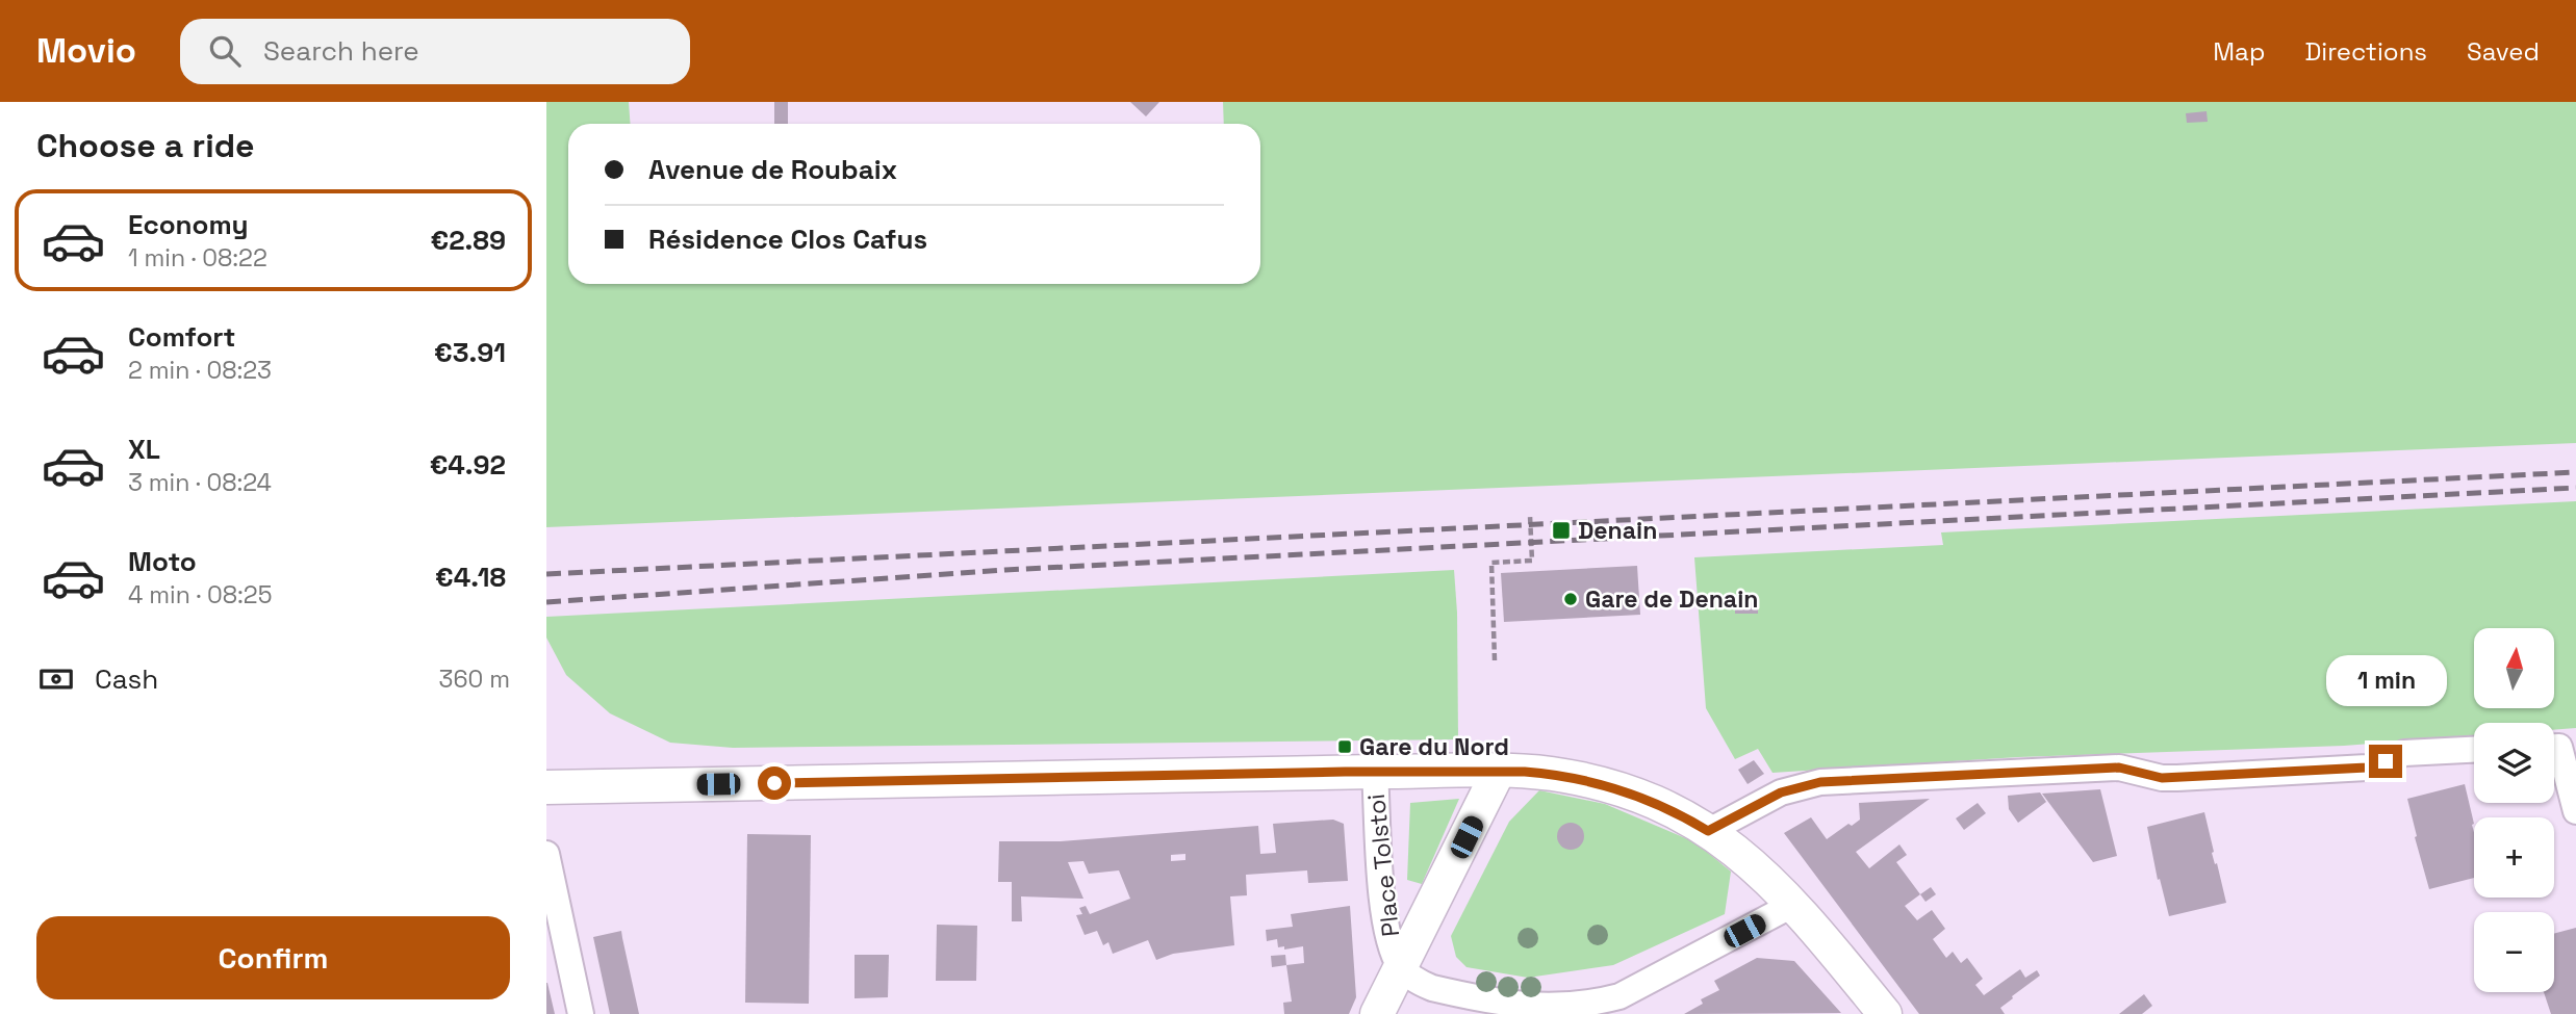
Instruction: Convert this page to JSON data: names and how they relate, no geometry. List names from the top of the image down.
{
  "streets": {
    "street": ["Place Tolstoi"]
  },
  "places": {
    "transit": ["Denain", "Gare du Nord"],
    "other": ["Gare de Denain"]
  },
  "north": "top",
  "page": {
    "header": "Movio",
    "search": "Search here",
    "nav": ["Map", "Directions", "Saved"],
    "heading": "Choose a ride",
    "banner": ["Avenue de Roubaix", "Résidence Clos Cafus"],
    "list": [
      {
        "name": "Economy",
        "note": "1 min · 08:22",
        "value": "€2.89"
      },
      {
        "name": "Comfort",
        "note": "2 min · 08:23",
        "value": "€3.91"
      },
      {
        "name": "XL",
        "note": "3 min · 08:24",
        "value": "€4.92"
      },
      {
        "name": "Moto",
        "note": "4 min · 08:25",
        "value": "€4.18"
      }
    ],
    "map_buttons": ["+", "−"],
    "pay": ["Cash", "360 m"],
    "bubble": "1 min",
    "buttons": "Confirm"
  }
}
